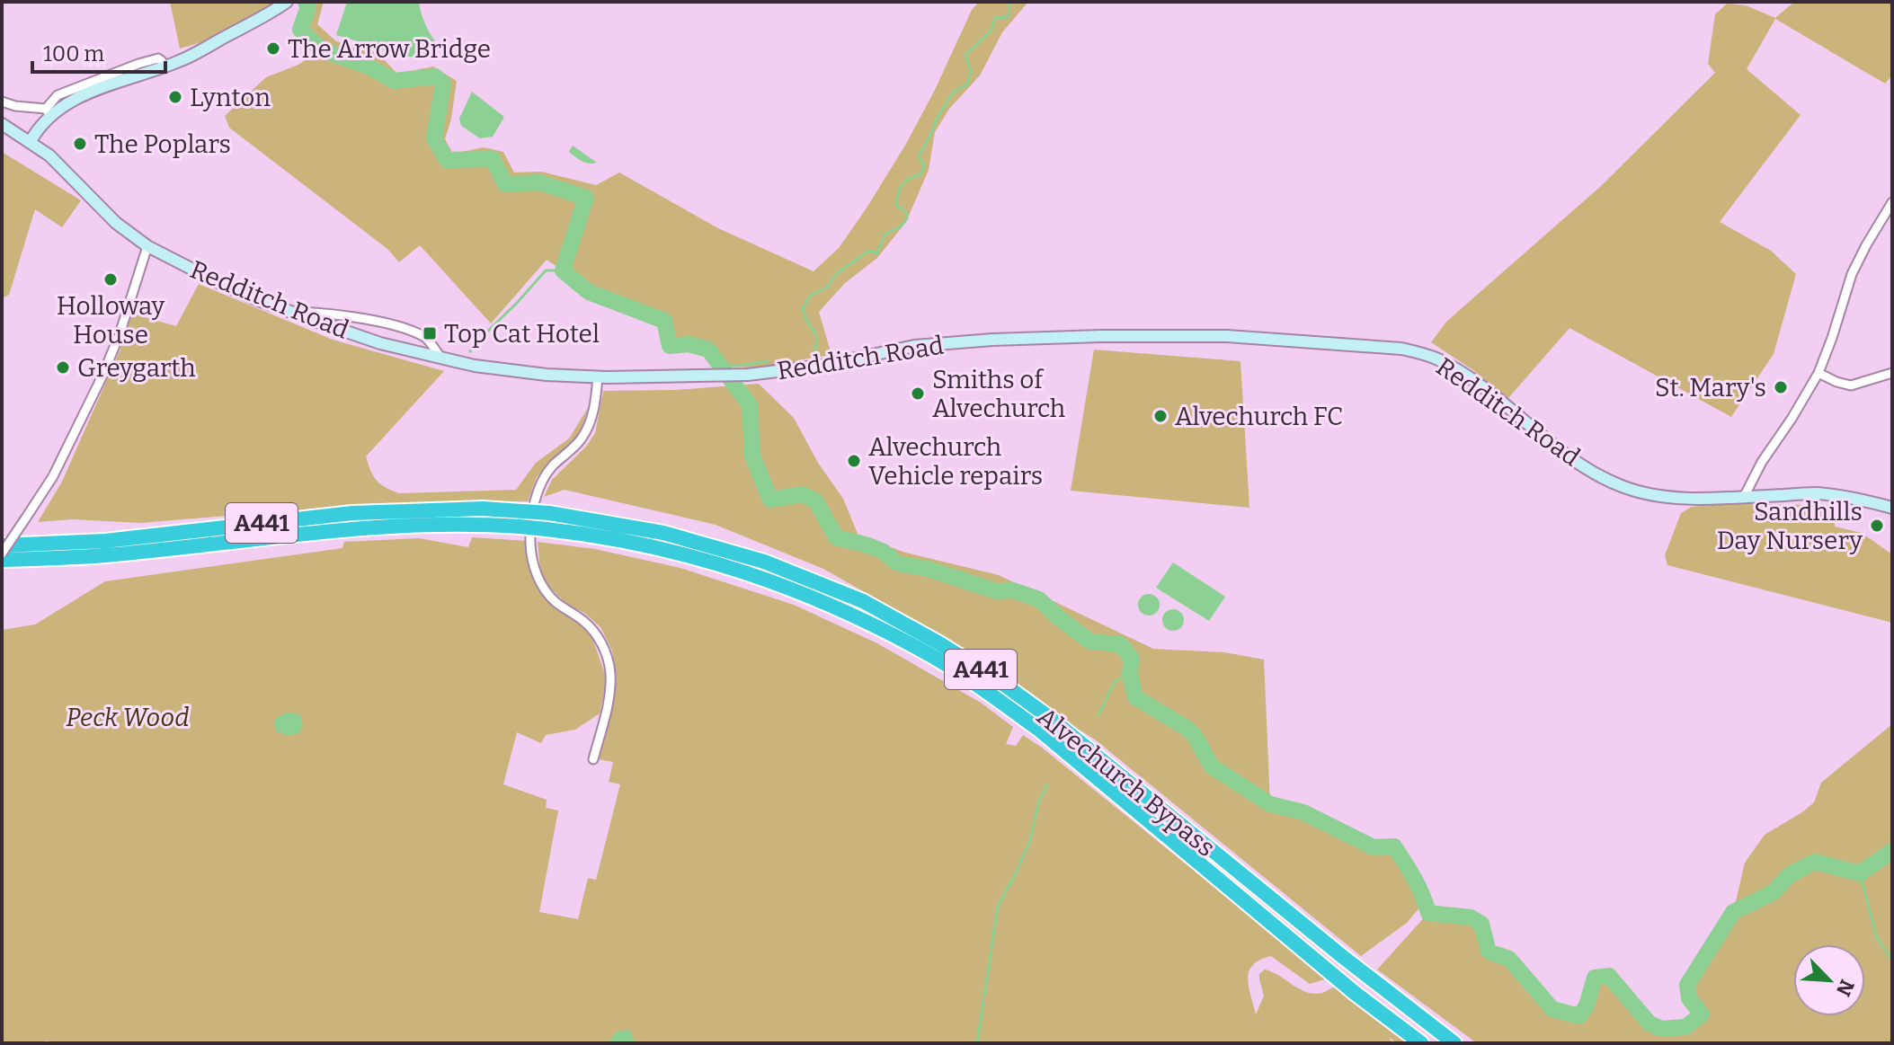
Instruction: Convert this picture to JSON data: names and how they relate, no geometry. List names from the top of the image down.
{
  "streets": {
    "highway": ["A441", "Alvechurch Bypass"],
    "main road": ["Redditch Road"]
  },
  "parks": ["Peck Wood"],
  "places": {
    "other": [
      "The Arrow Bridge",
      "Lynton",
      "The Poplars",
      "Holloway House",
      "Greygarth",
      "St. Mary's",
      "Smiths of Alvechurch",
      "Alvechurch FC",
      "Alvechurch Vehicle repairs",
      "Sandhills Day Nursery"
    ],
    "transit": ["Top Cat Hotel"]
  },
  "scale_bar": "100 m",
  "north": "bottom right"
}
